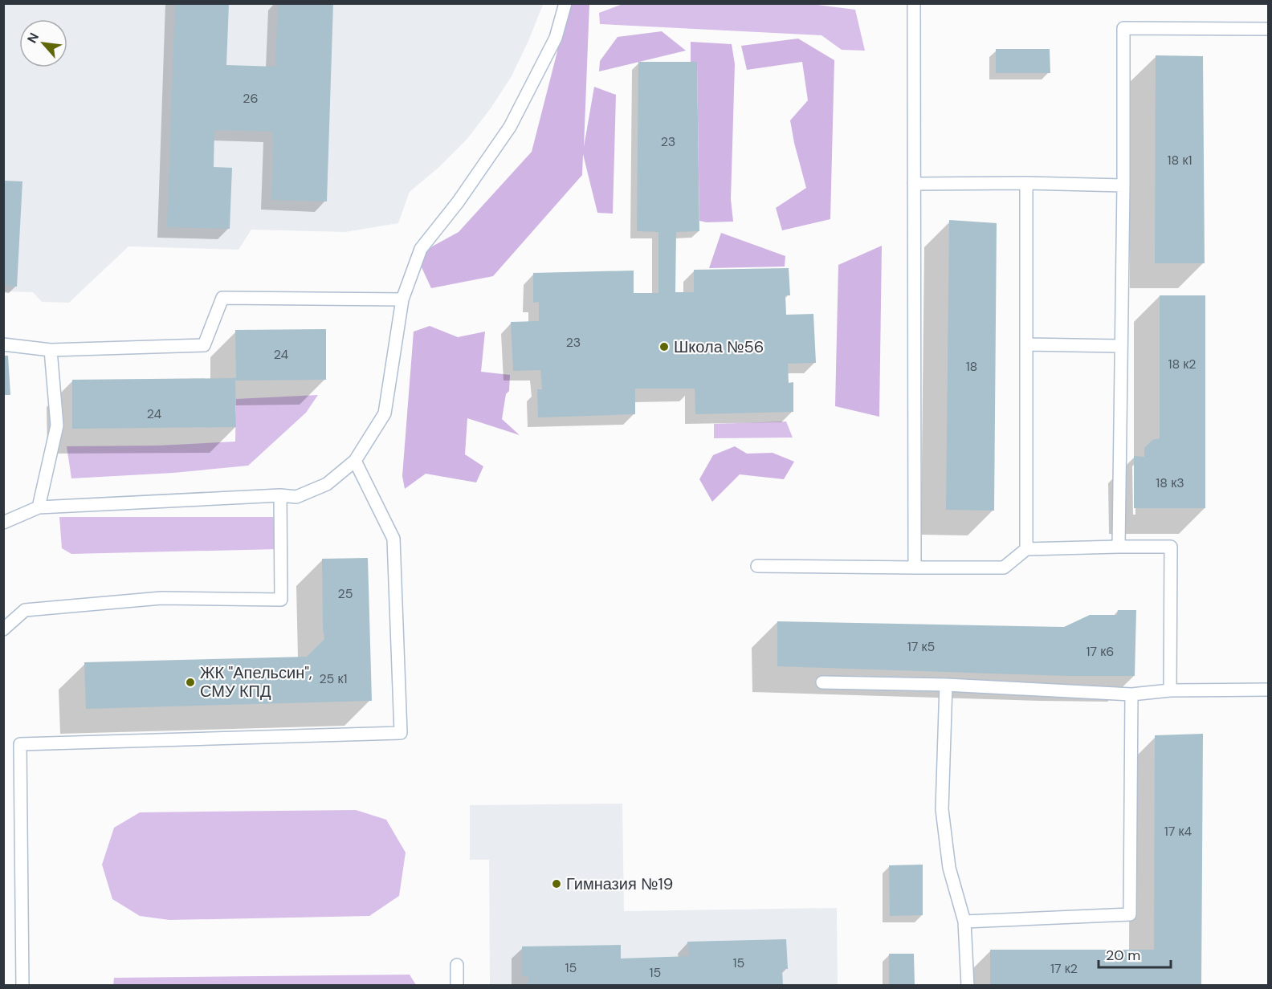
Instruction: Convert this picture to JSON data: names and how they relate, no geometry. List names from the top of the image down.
{
  "places": ["Школа №56", "ЖК \"Апельсин\", СМУ КПД", "Гимназия №19"],
  "house_numbers": [
    "26",
    "23",
    "18 к1",
    "23",
    "24",
    "18 к2",
    "18",
    "24",
    "18 к3",
    "25",
    "17 к5",
    "17 к6",
    "25 к1",
    "17 к4",
    "15",
    "15",
    "17 к2",
    "15"
  ],
  "scale_bar": "20 m",
  "north": "top left"
}
